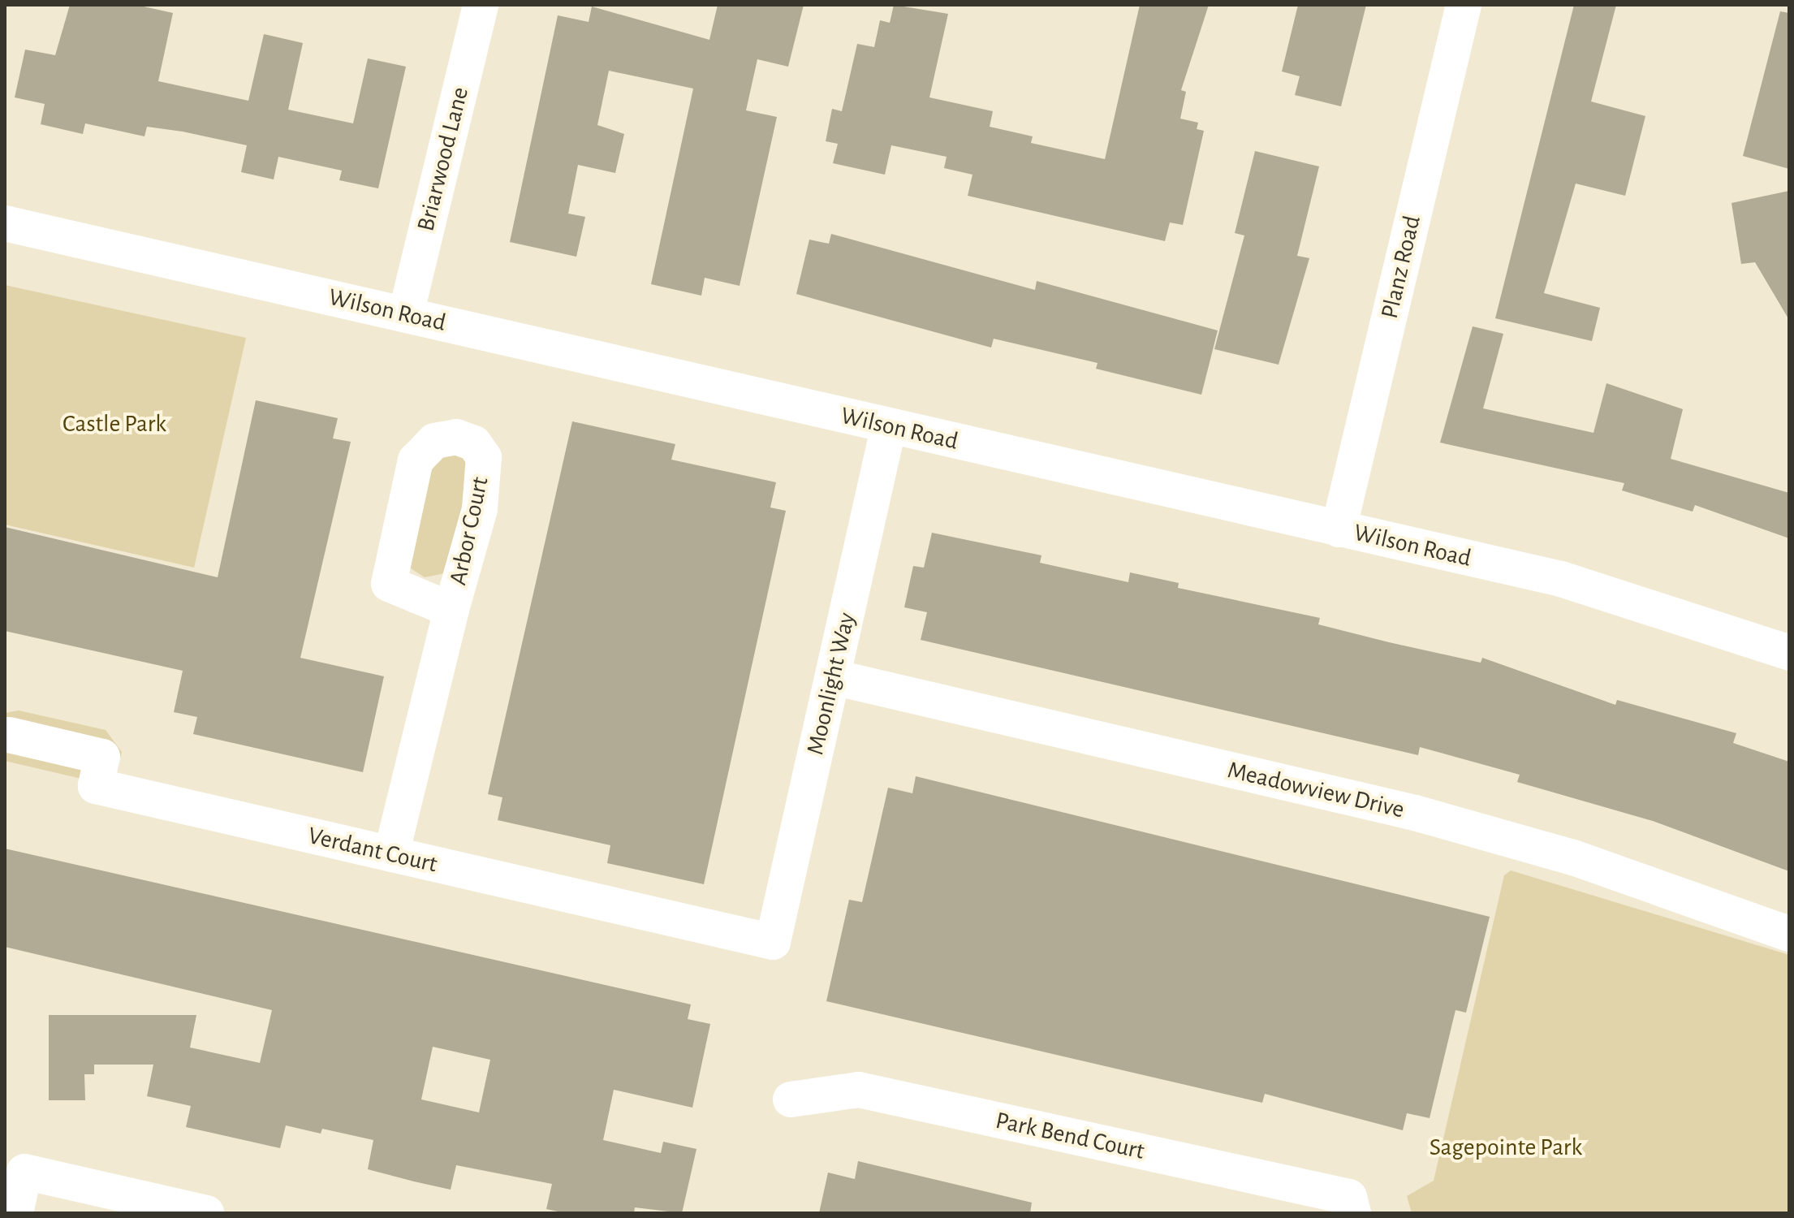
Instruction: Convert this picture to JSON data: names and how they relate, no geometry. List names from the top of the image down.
{
  "streets": {
    "street": [
      "Briarwood Lane",
      "Planz Road",
      "Wilson Road",
      "Arbor Court",
      "Moonlight Way",
      "Meadowview Drive",
      "Verdant Court",
      "Park Bend Court"
    ]
  },
  "crossings": [
    ["Briarwood Lane", "Wilson Road"],
    ["Planz Road", "Wilson Road"],
    ["Wilson Road", "Moonlight Way"],
    ["Arbor Court", "Verdant Court"],
    ["Moonlight Way", "Meadowview Drive"],
    ["Moonlight Way", "Verdant Court"]
  ],
  "parks": ["Castle Park", "Sagepointe Park"]
}
